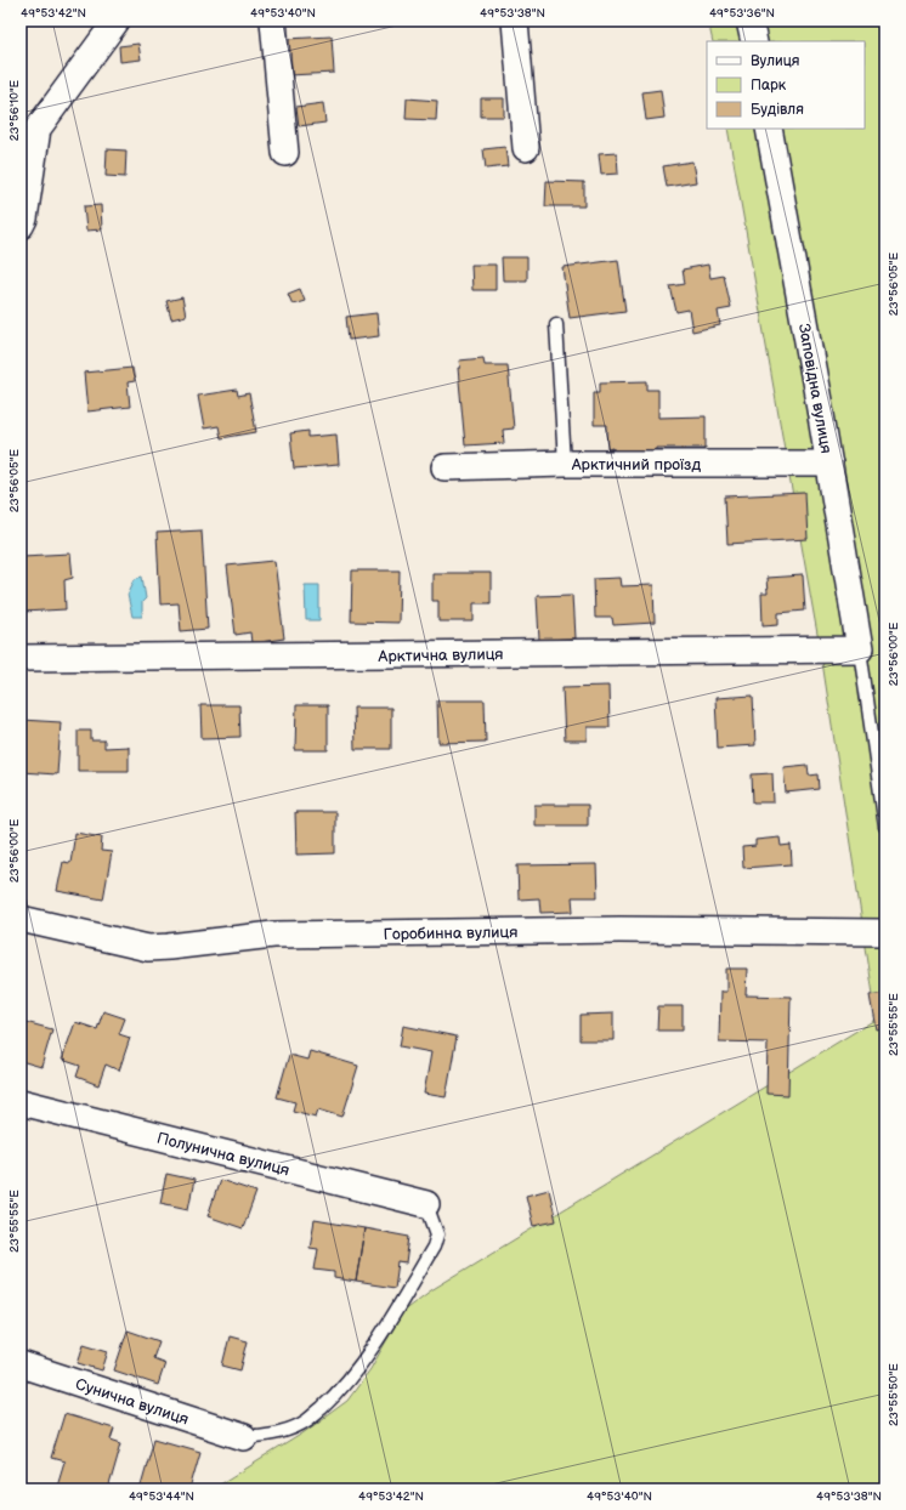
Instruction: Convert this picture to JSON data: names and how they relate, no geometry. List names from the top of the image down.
{
  "streets": {
    "street": [
      "Заповідна вулиця",
      "Арктичний проїзд",
      "Арктична вулиця",
      "Горобинна вулиця",
      "Полунична вулиця",
      "Сунична вулиця"
    ]
  },
  "crossings": [
    ["Заповідна вулиця", "Арктичний проїзд"],
    ["Заповідна вулиця", "Арктична вулиця"]
  ],
  "legend": ["Вулиця", "Парк", "Будівля"],
  "coordinates": [
    "49°53'42\"N",
    "49°53'40\"N",
    "49°53'38\"N",
    "49°53'36\"N",
    "23°56'10\"E",
    "23°56'05\"E",
    "23°56'00\"E",
    "23°55'55\"E",
    "23°55'50\"E",
    "49°53'44\"N"
  ]
}
